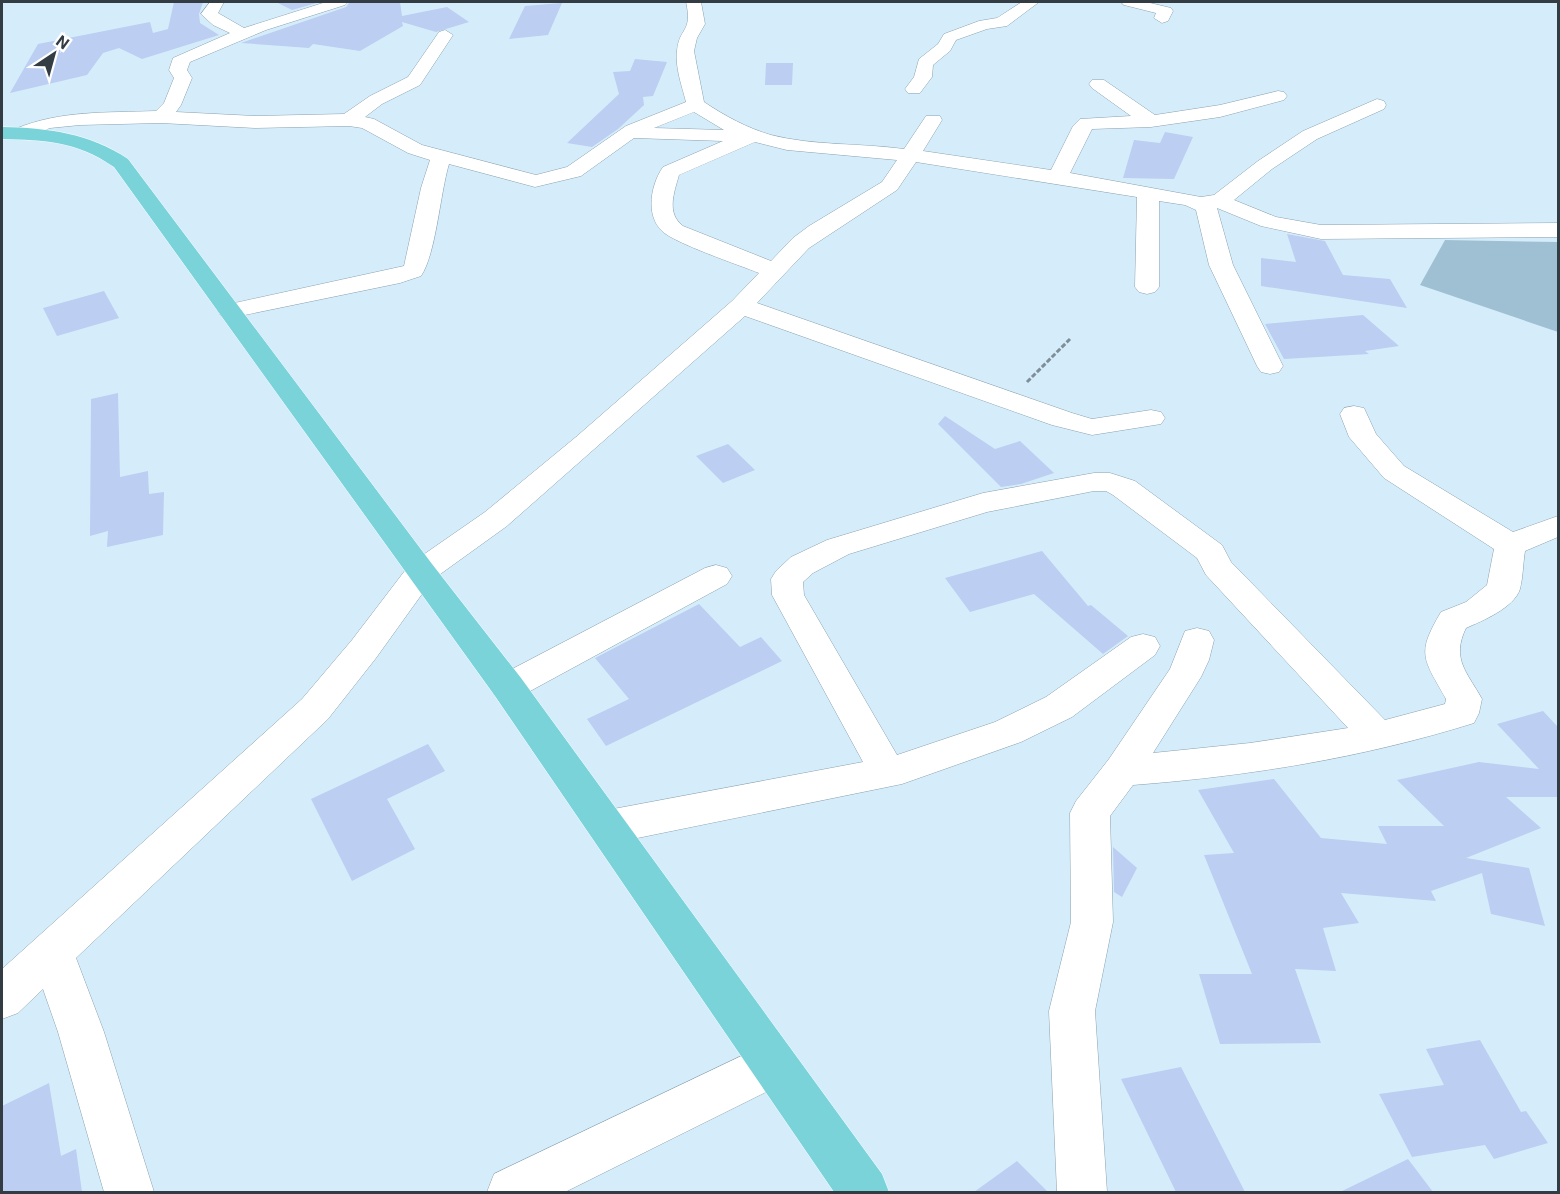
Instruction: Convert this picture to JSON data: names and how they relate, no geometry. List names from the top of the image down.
{
  "north": "top right"
}
